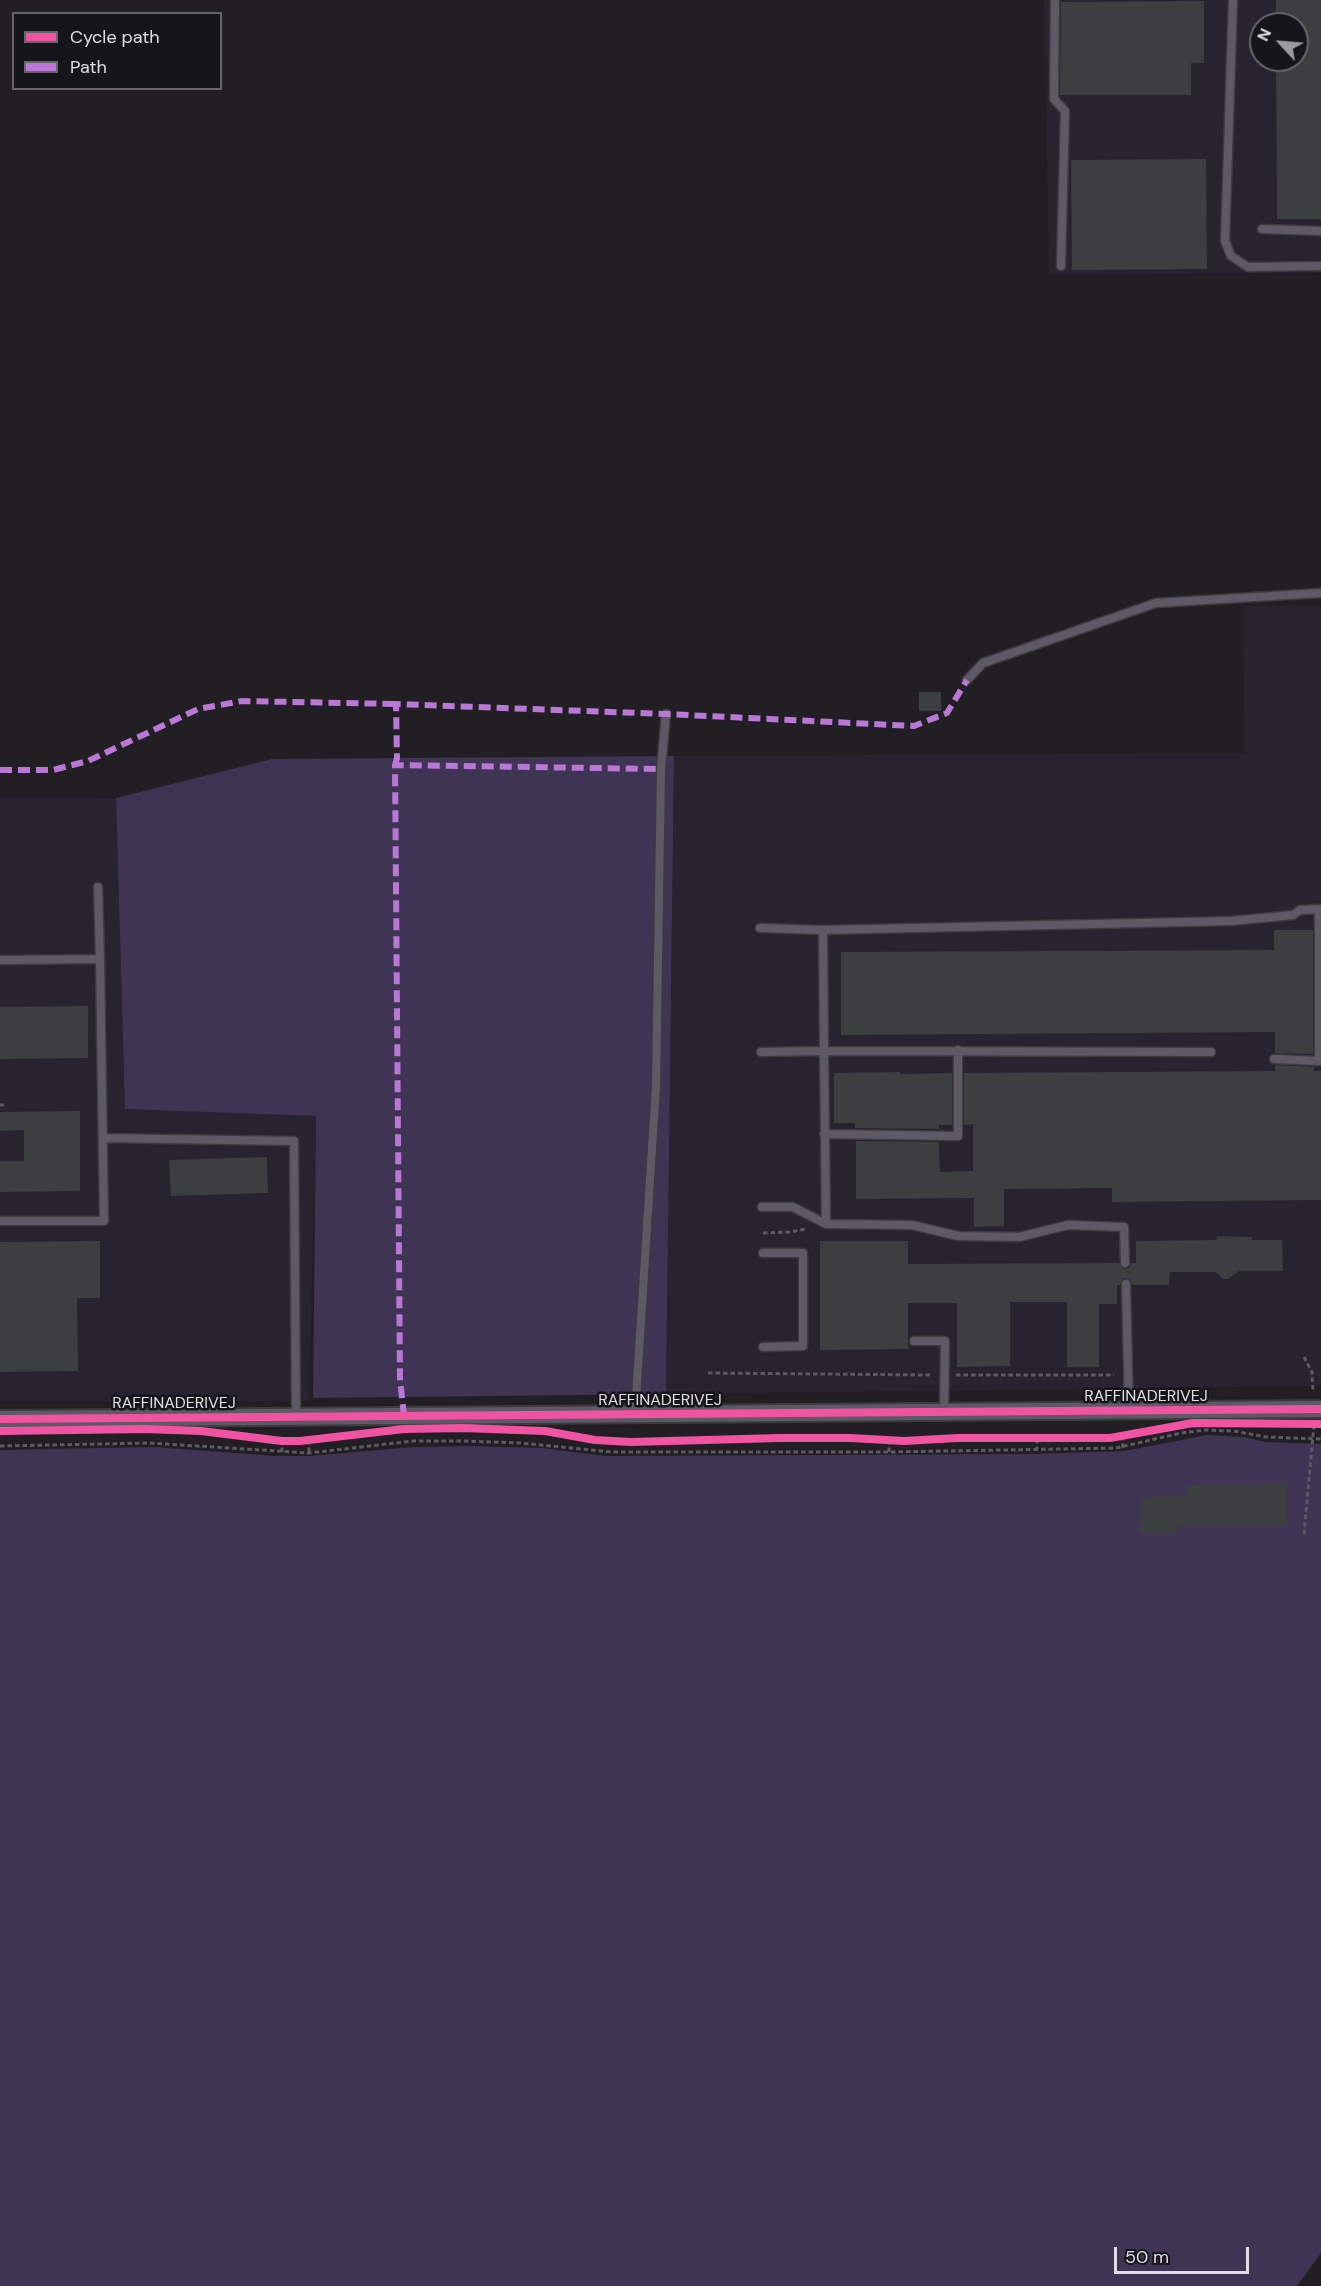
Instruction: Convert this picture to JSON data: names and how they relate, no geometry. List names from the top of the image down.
{
  "streets": {
    "street": ["RAFFINADERIVEJ"]
  },
  "legend": ["Cycle path", "Path"],
  "scale_bar": "50 m",
  "north": "top left"
}
